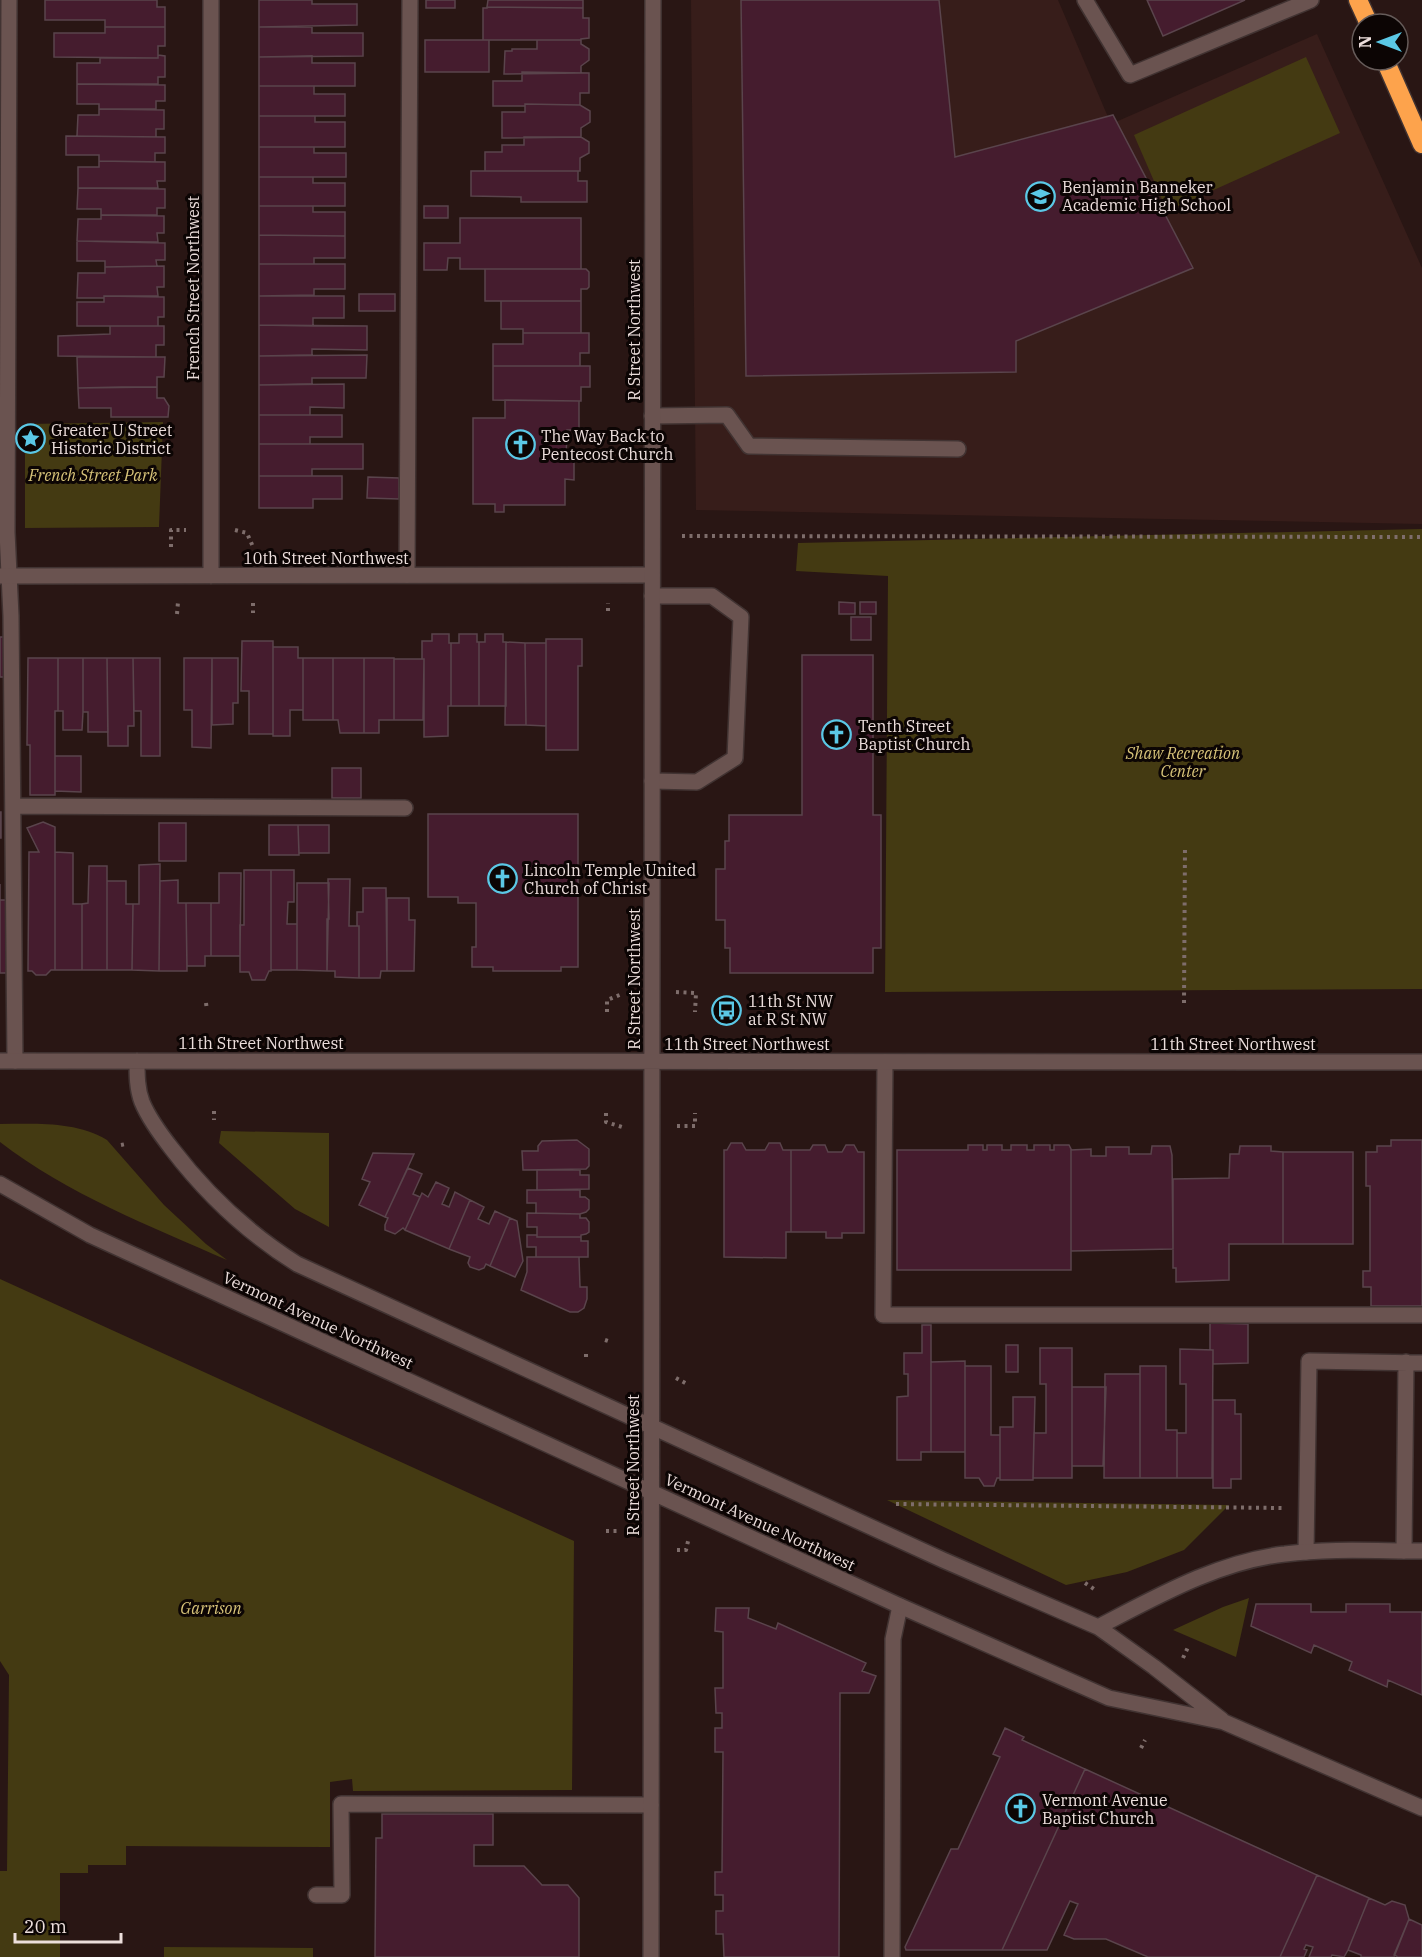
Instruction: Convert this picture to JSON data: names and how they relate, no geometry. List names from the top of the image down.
{
  "streets": {
    "street": [
      "French Street Northwest",
      "R Street Northwest",
      "10th Street Northwest",
      "11th Street Northwest",
      "Vermont Avenue Northwest"
    ]
  },
  "crossings": [
    ["French Street Northwest", "10th Street Northwest"],
    ["R Street Northwest", "10th Street Northwest"],
    ["R Street Northwest", "11th Street Northwest"],
    ["R Street Northwest", "Vermont Avenue Northwest"]
  ],
  "parks": ["French Street Park", "Shaw Recreation Center", "Garrison"],
  "places": {
    "school or university": ["Benjamin Banneker Academic High School"],
    "place": ["Greater U Street Historic District"],
    "church": [
      "The Way Back to Pentecost Church",
      "Tenth Street Baptist Church",
      "Lincoln Temple United Church of Christ",
      "Vermont Avenue Baptist Church"
    ],
    "bus stop": ["11th St NW at R St NW"]
  },
  "scale_bar": "20 m",
  "north": "left"
}
